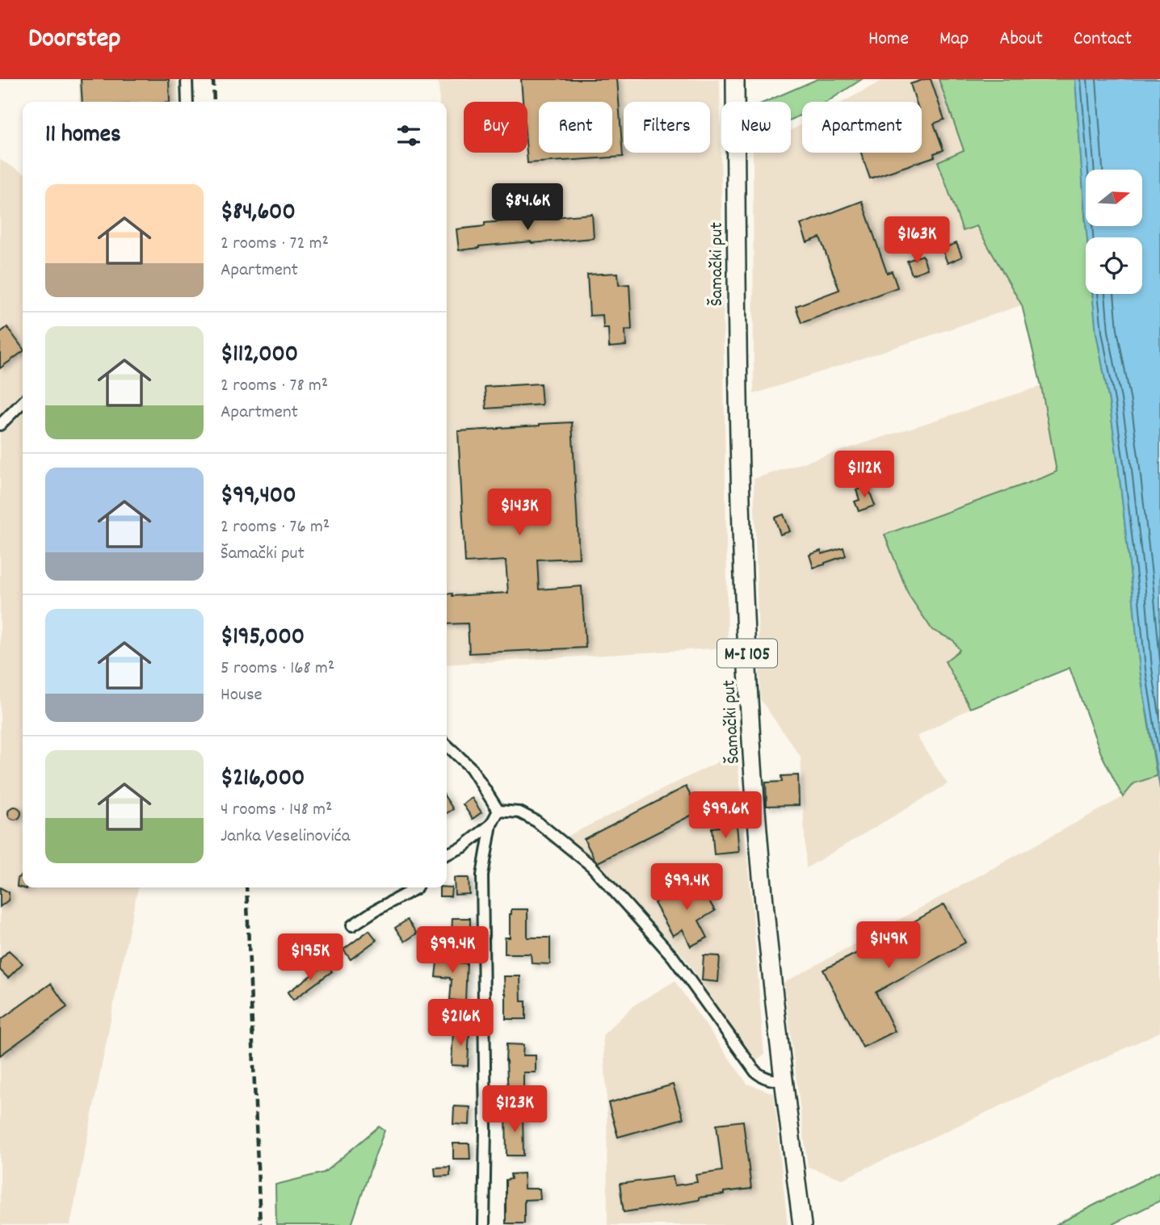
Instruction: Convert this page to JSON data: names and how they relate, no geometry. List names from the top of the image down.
{
  "streets": {
    "main road": ["Šamački put", "M-I 105"]
  },
  "north": "right",
  "page": {
    "header": "Doorstep",
    "nav": [
      "Home",
      "Map",
      "About",
      "Contact"
    ],
    "chip": [
      "Buy",
      "Rent",
      "Filters",
      "New",
      "Apartment"
    ],
    "heading": "11 homes",
    "list": [
      {
        "name": "$84,600",
        "note": "2 rooms · 72 m² · Apartment"
      },
      {
        "name": "$112,000",
        "note": "2 rooms · 78 m² · Apartment"
      },
      {
        "name": "$99,400",
        "note": "2 rooms · 76 m² · Šamački put"
      },
      {
        "name": "$195,000",
        "note": "5 rooms · 168 m² · House"
      },
      {
        "name": "$216,000",
        "note": "4 rooms · 148 m² · Janka Veselinovića"
      }
    ],
    "price": [
      "$84.6K",
      "$163K",
      "$112K",
      "$143K",
      "$99.6K",
      "$99.4K",
      "$149K",
      "$99.4K",
      "$195K",
      "$216K",
      "$123K"
    ]
  }
}
